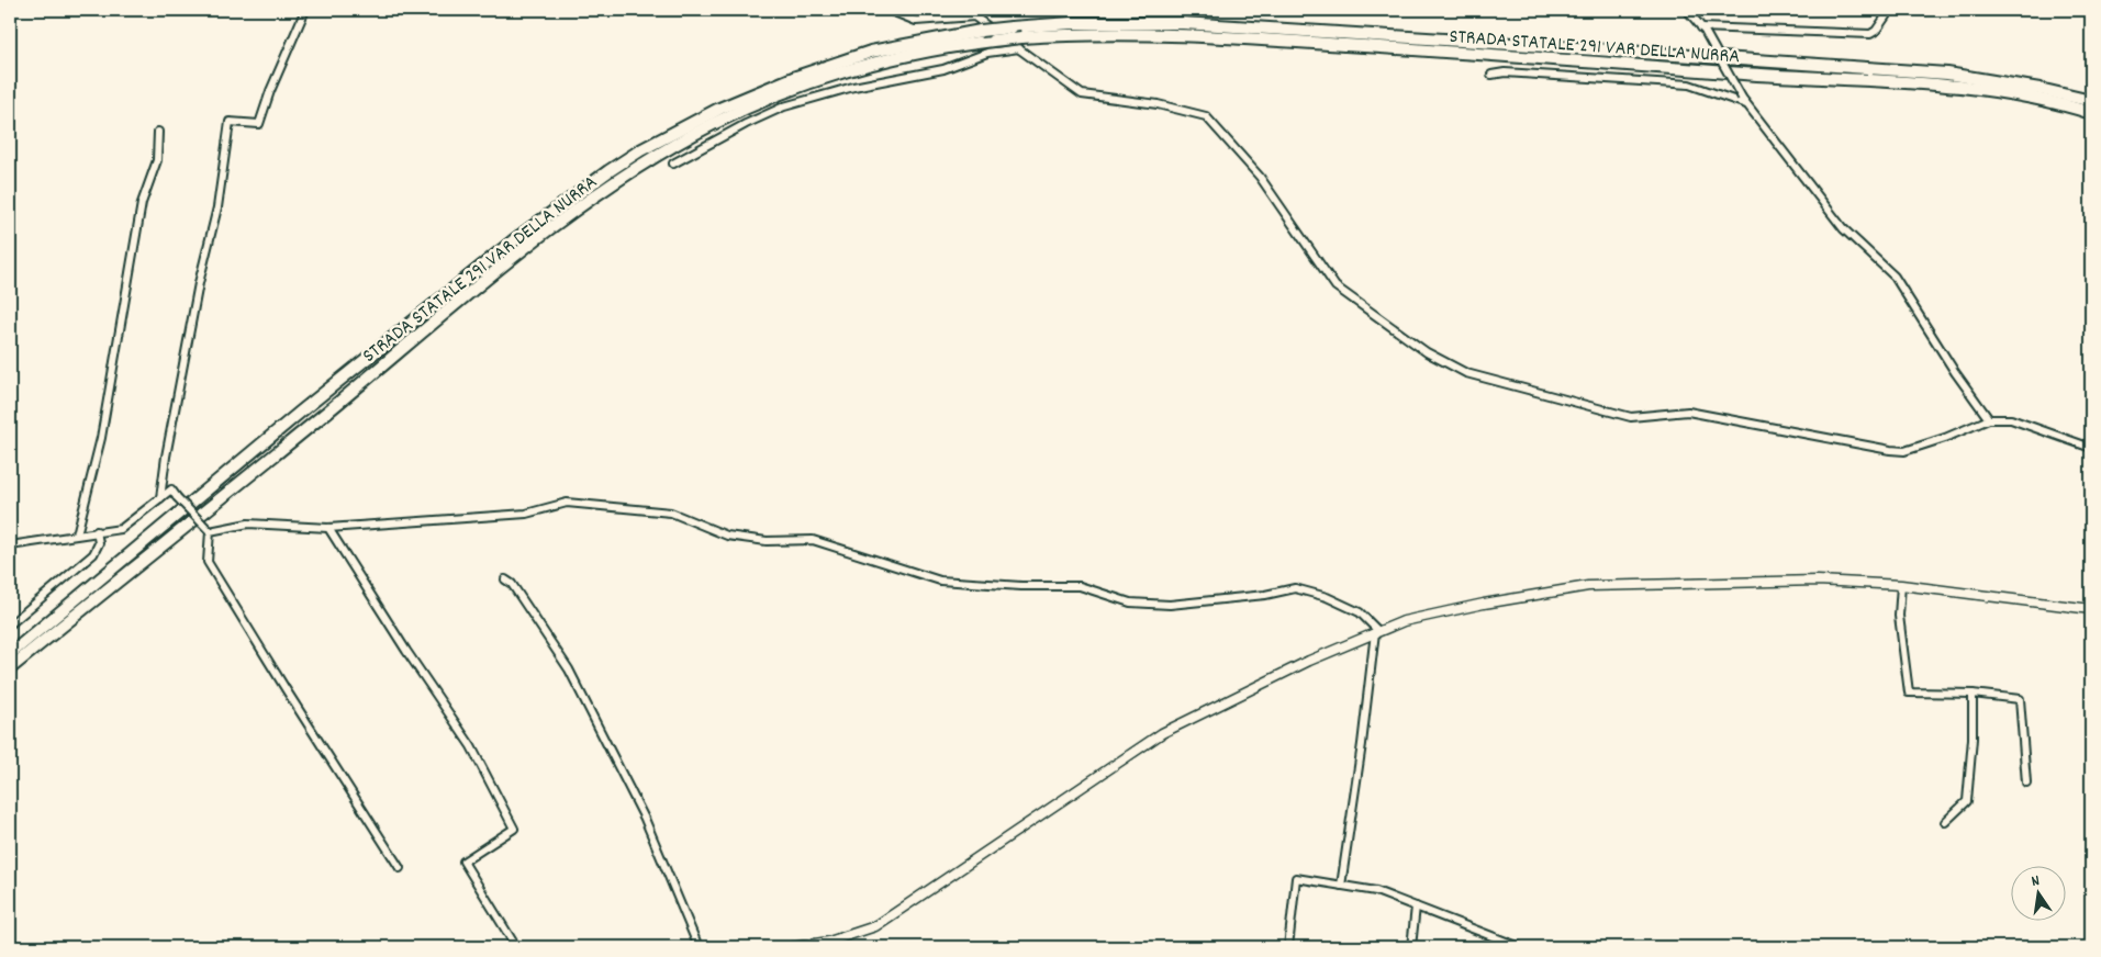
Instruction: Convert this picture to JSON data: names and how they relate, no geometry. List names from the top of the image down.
{
  "streets": {
    "highway": ["STRADA STATALE 291 VAR DELLA NURRA"]
  },
  "north": "top"
}
